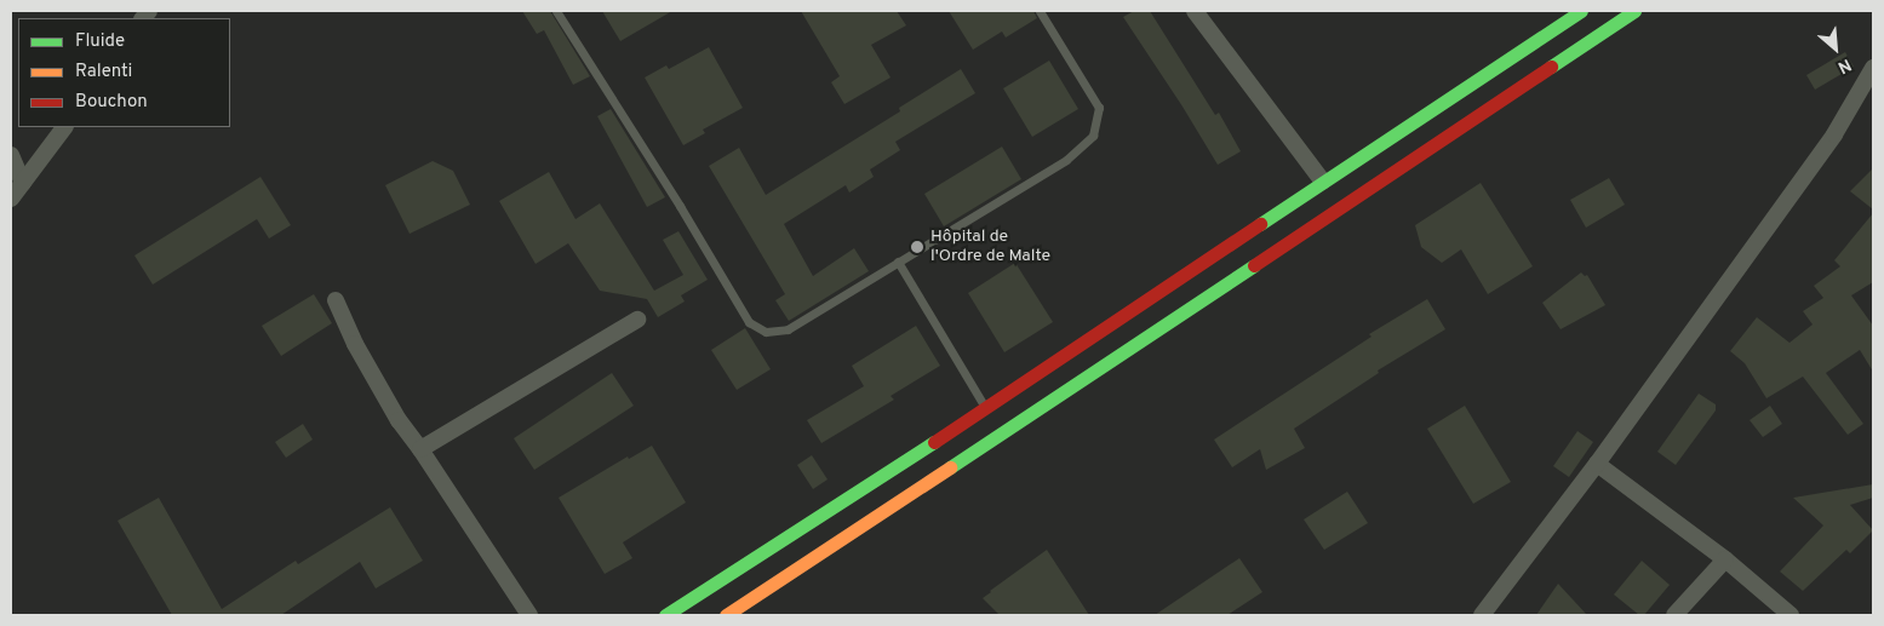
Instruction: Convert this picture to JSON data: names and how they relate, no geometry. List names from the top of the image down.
{
  "places": ["Hôpital de l'Ordre de Malte"],
  "legend": ["Fluide", "Ralenti", "Bouchon"],
  "north": "bottom right"
}
